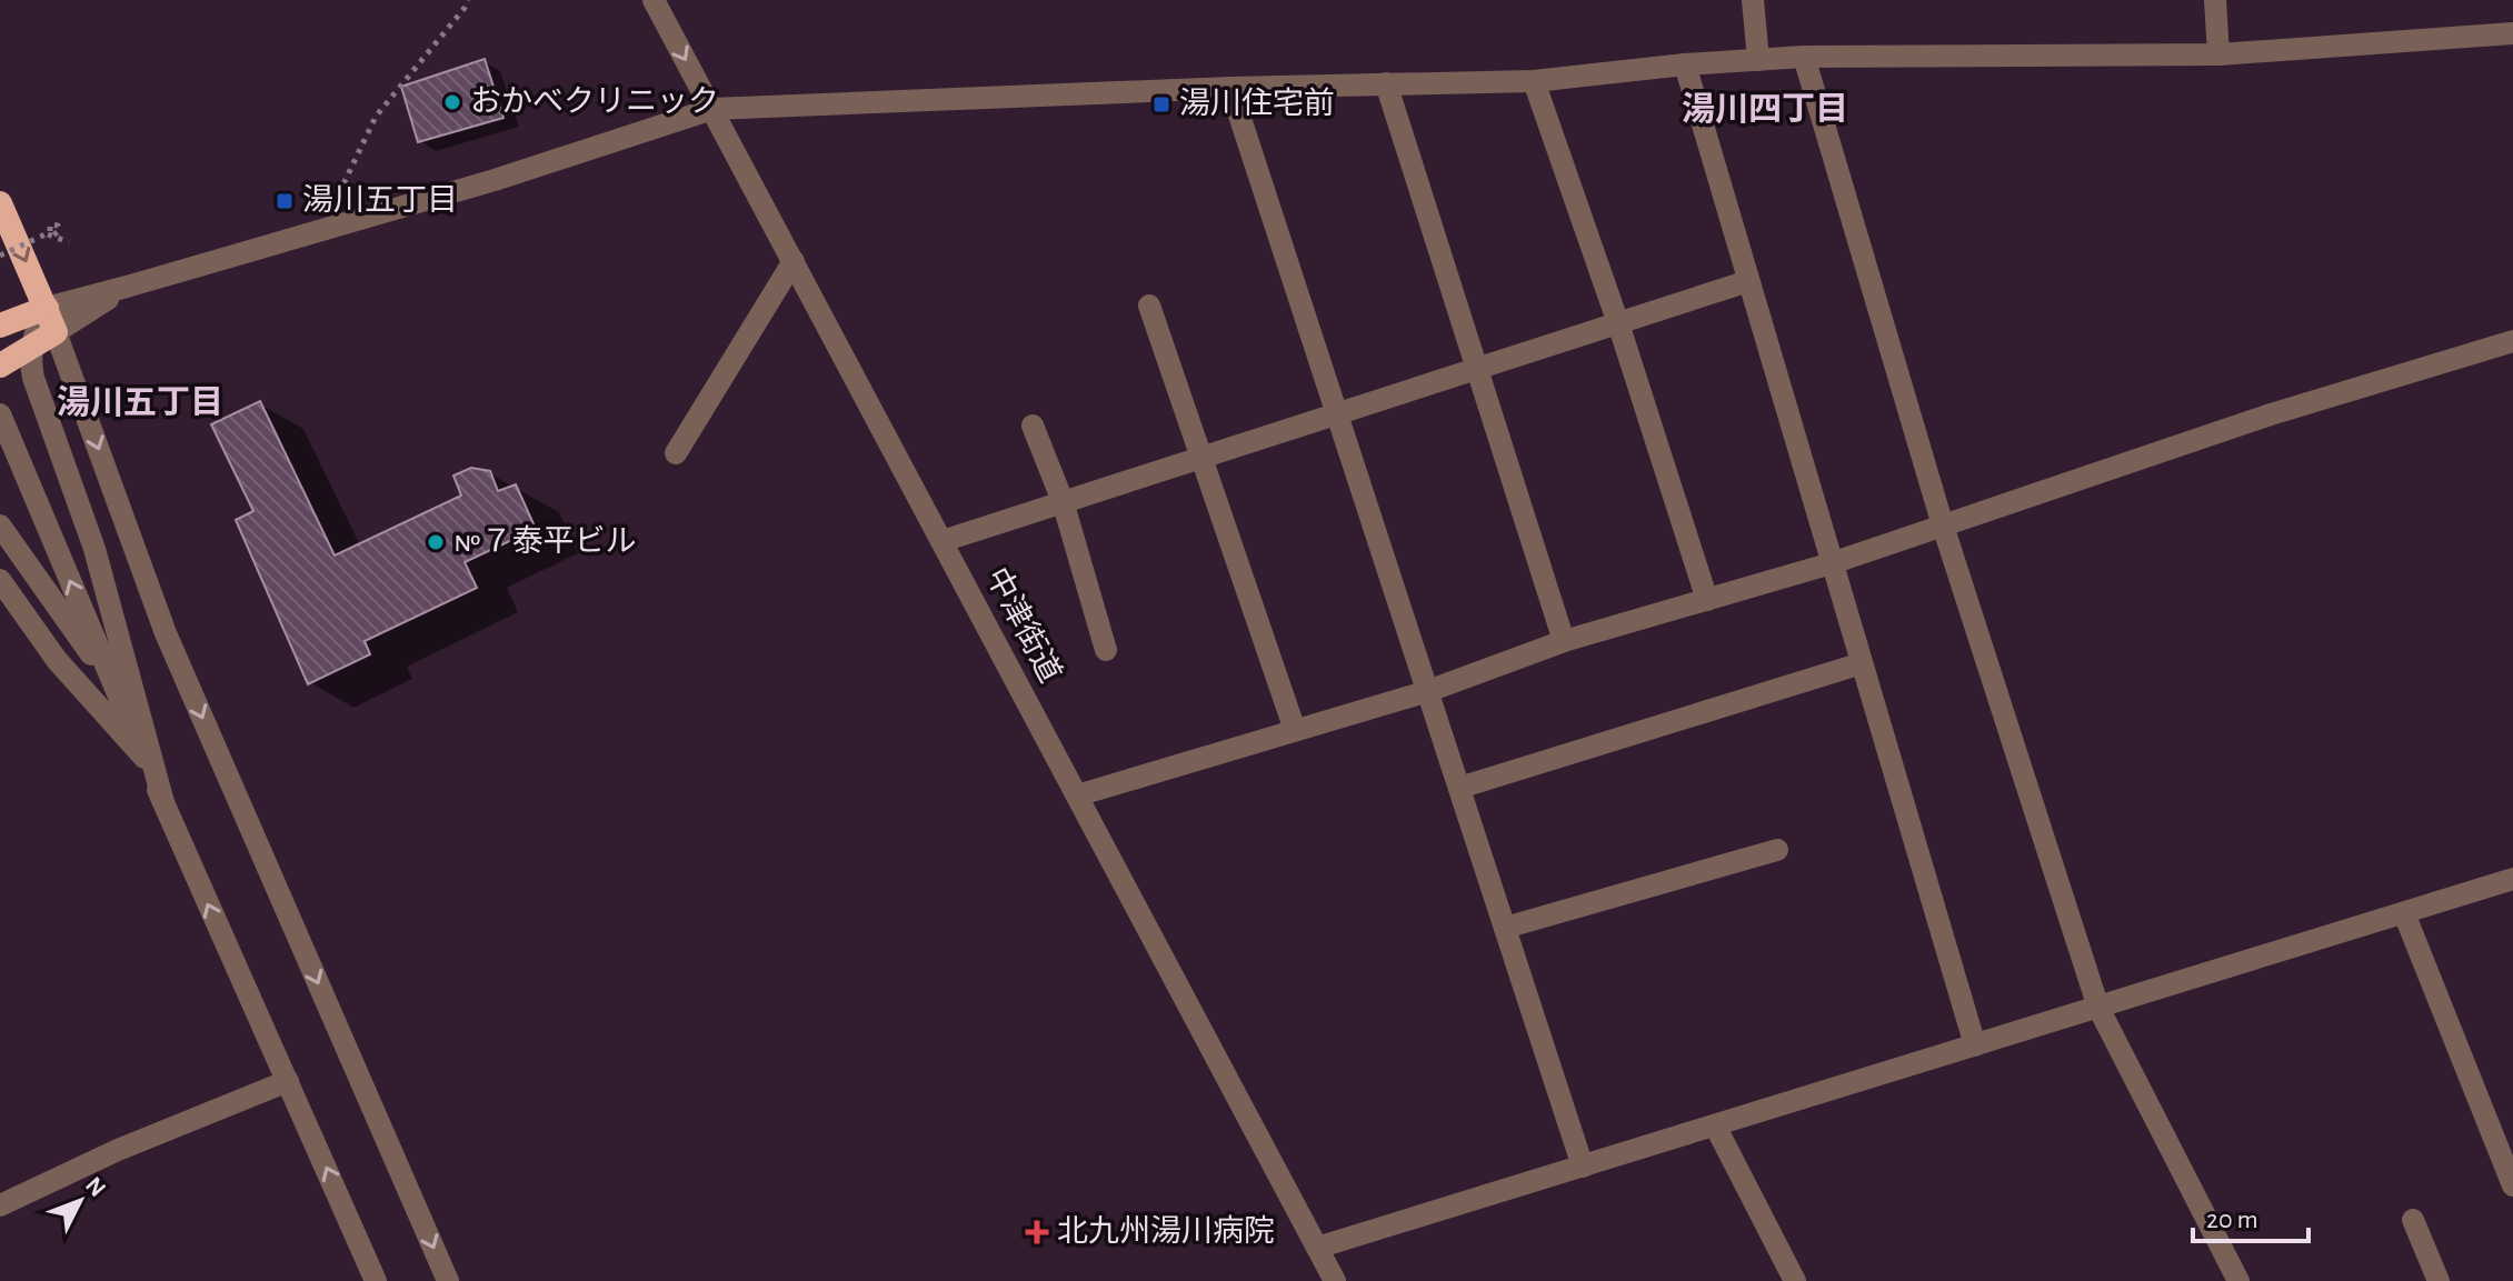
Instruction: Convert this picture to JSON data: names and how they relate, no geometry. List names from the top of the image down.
{
  "streets": {
    "street": ["中津街道"]
  },
  "districts": ["湯川四丁目", "湯川五丁目"],
  "places": {
    "other": ["おかべクリニック", "№７泰平ビル"],
    "transit": ["湯川住宅前", "湯川五丁目"],
    "health": ["北九州湯川病院"]
  },
  "scale_bar": "20 m",
  "north": "top right"
}
